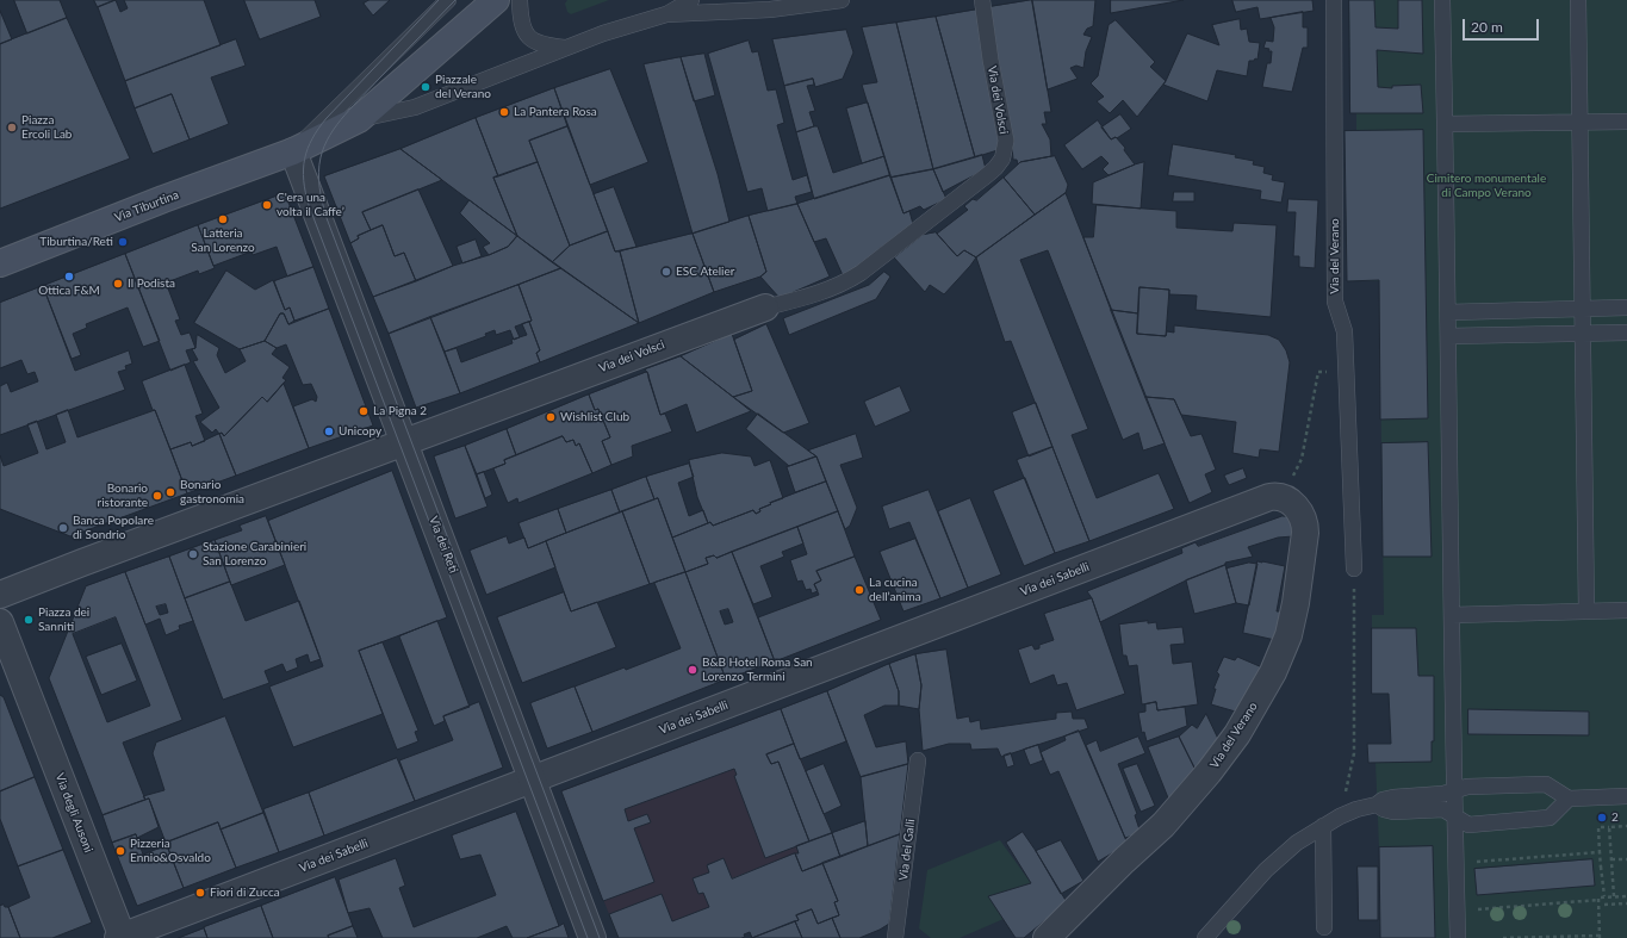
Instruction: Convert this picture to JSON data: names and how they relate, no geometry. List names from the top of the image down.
{
  "streets": {
    "main road": ["Via Tiburtina"],
    "street": [
      "Via dei Volsci",
      "Via del Verano",
      "Via dei Reti",
      "Via dei Sabelli",
      "Via degli Ausoni"
    ],
    "lane": ["Via dei Galli"]
  },
  "crossings": [
    ["Via dei Volsci", "Via dei Reti"],
    ["Via Tiburtina", "Via dei Reti"],
    ["Via del Verano", "Via dei Sabelli"],
    ["Via dei Reti", "Via dei Sabelli"],
    ["Via dei Sabelli", "Via degli Ausoni"]
  ],
  "parks": ["Cimitero monumentale di Campo Verano"],
  "places": [
    "Piazzale del Verano",
    "La Pantera Rosa",
    "Piazza Ercoli Lab",
    "C'era una volta il Caffe’",
    "Latteria San Lorenzo",
    "Tiburtina/Reti",
    "ESC Atelier",
    "Ottica F&M",
    "Il Podista",
    "La Pigna 2",
    "Wishlist Club",
    "Unicopy",
    "Bonario gastronomia",
    "Bonario ristorante",
    "Banca Popolare di Sondrio",
    "Stazione Carabinieri San Lorenzo",
    "La cucina dell’anima",
    "Piazza dei Sanniti",
    "B&B Hotel Roma San Lorenzo Termini",
    "2",
    "Pizzeria Ennio&Osvaldo",
    "Fiori di Zucca"
  ],
  "scale_bar": "20 m"
}
